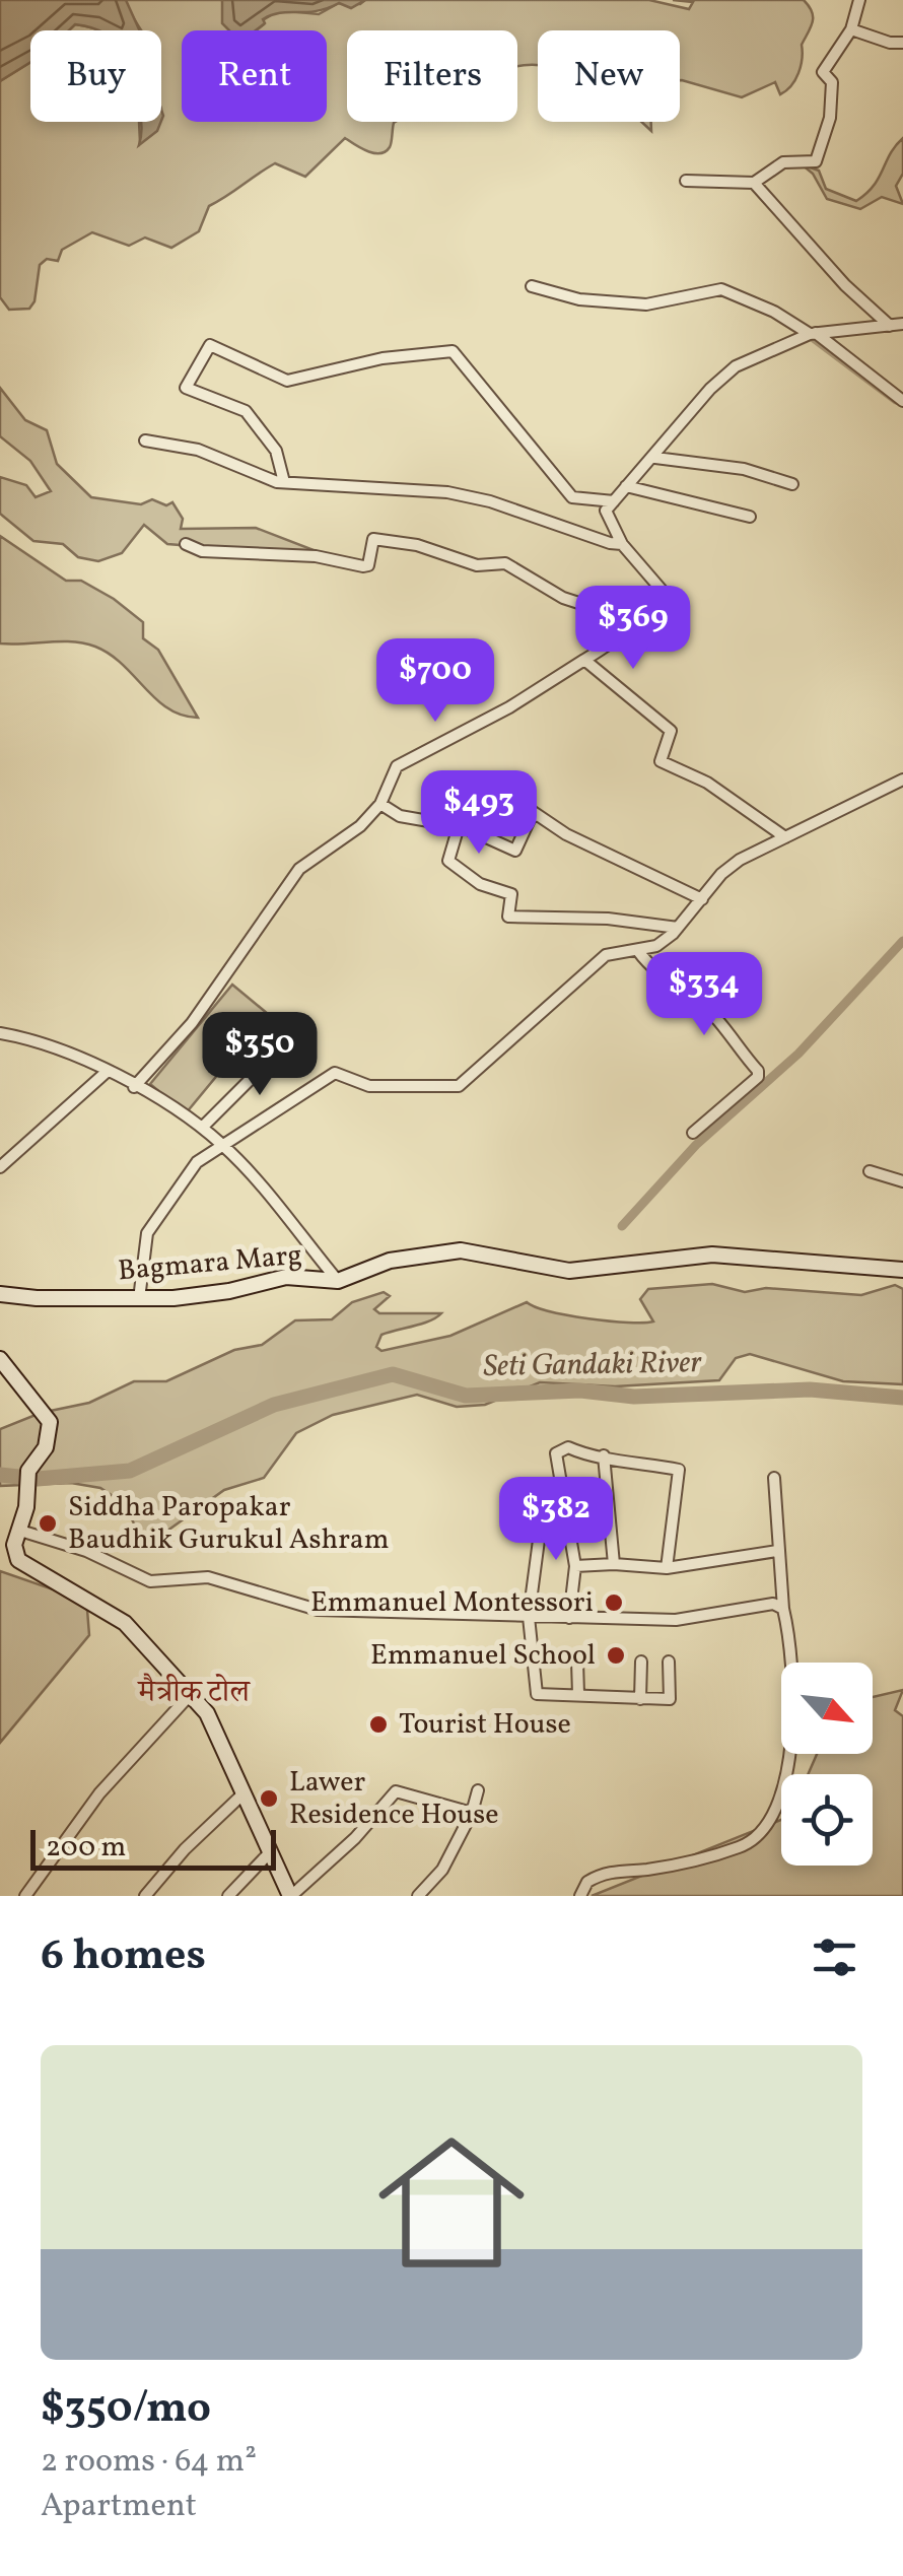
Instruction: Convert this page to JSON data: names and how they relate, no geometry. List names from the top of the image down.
{
  "streets": {
    "main road": ["Bagmara Marg"]
  },
  "districts": ["मैत्रीक टोल"],
  "water": ["Seti Gandaki River"],
  "places": [
    "Siddha Paropakar Baudhik Gurukul Ashram",
    "Emmanuel Montessori",
    "Emmanuel School",
    "Tourist House",
    "Lawer Residence House"
  ],
  "scale_bar": "200 m",
  "north": "bottom right",
  "page": {
    "chip": [
      "Buy",
      "Rent",
      "Filters",
      "New"
    ],
    "price": [
      "$369",
      "$700",
      "$493",
      "$334",
      "$350",
      "$382"
    ],
    "scale": "200 m",
    "heading": "6 homes",
    "list": [
      {
        "name": "$350/mo",
        "note": "2 rooms · 64 m² · Apartment"
      }
    ]
  }
}
